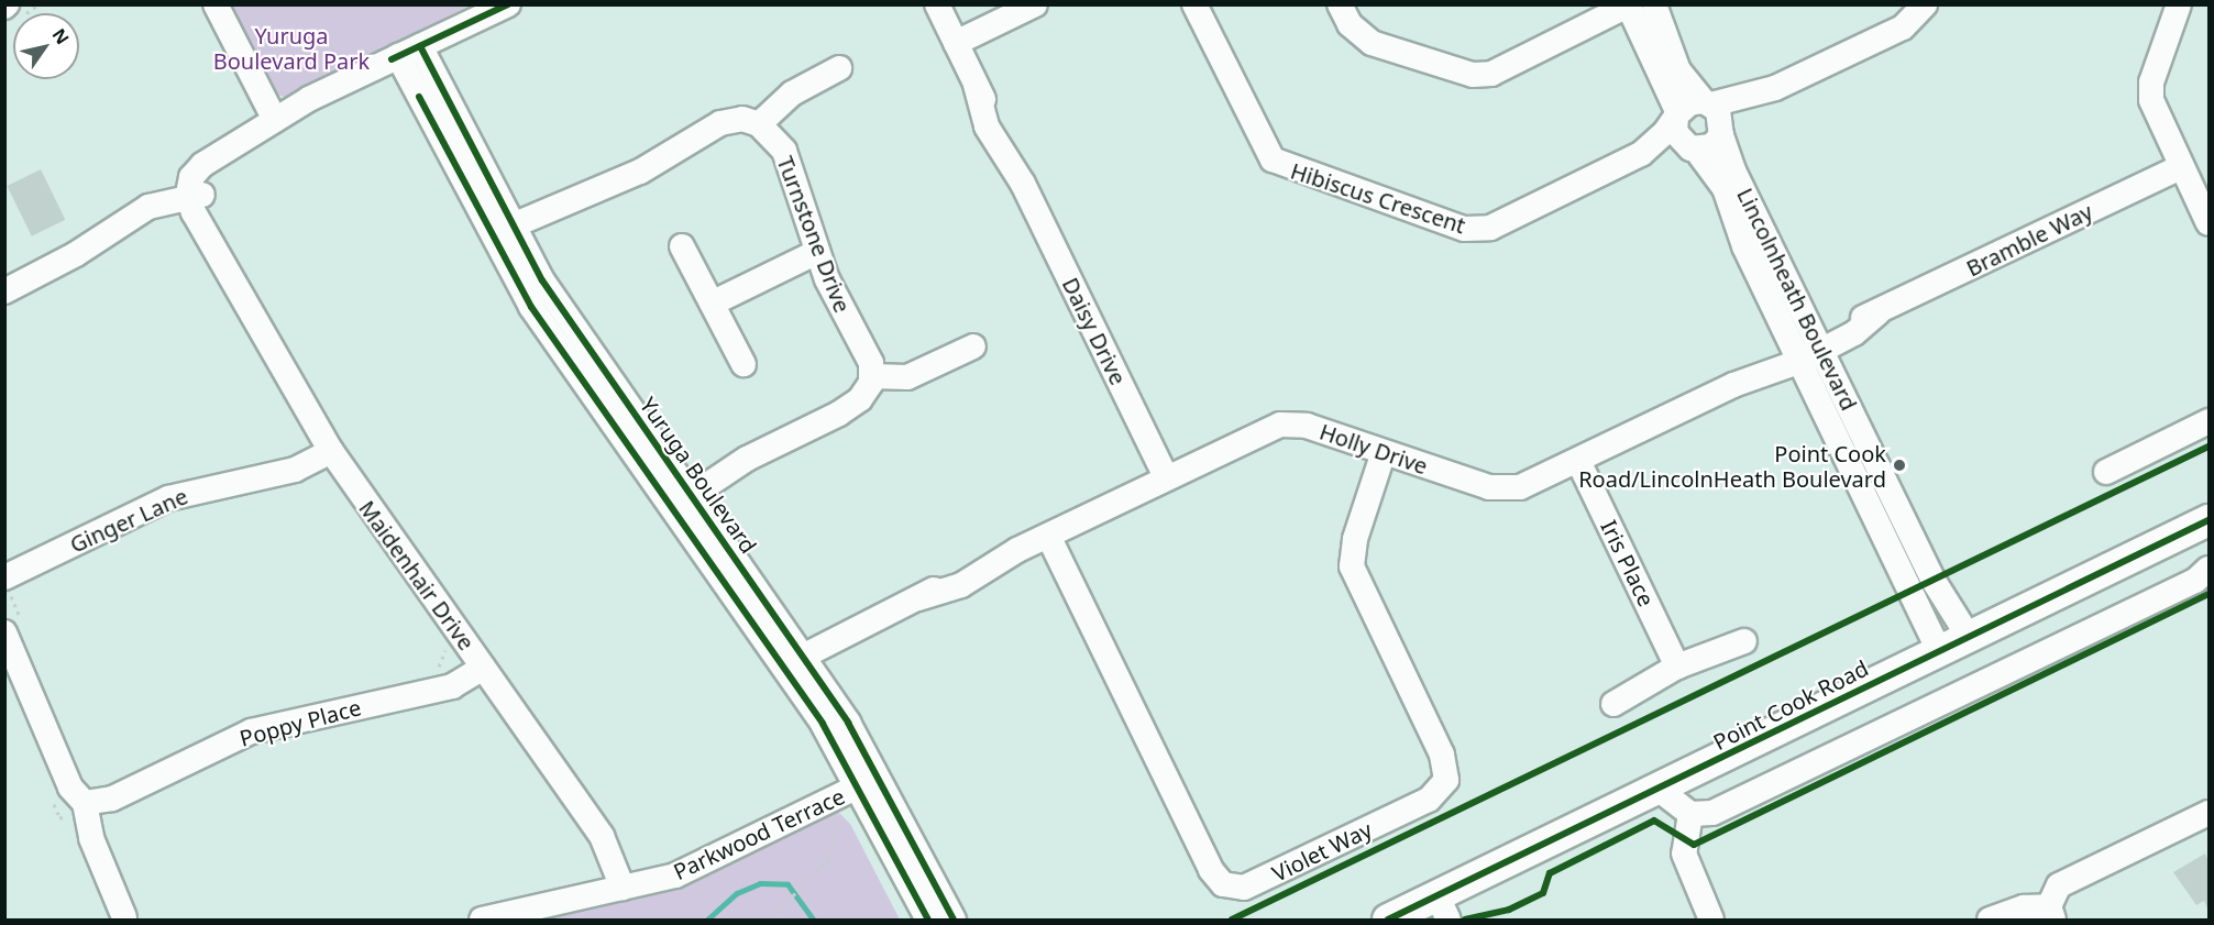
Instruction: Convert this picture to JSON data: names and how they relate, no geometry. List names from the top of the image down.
{
  "streets": {
    "main road": ["Point Cook Road"],
    "street": [
      "Hibiscus Crescent",
      "Turnstone Drive",
      "Bramble Way",
      "Lincolnheath Boulevard",
      "Daisy Drive",
      "Holly Drive",
      "Yuruga Boulevard",
      "Ginger Lane",
      "Iris Place",
      "Maidenhair Drive",
      "Poppy Place",
      "Parkwood Terrace",
      "Violet Way"
    ]
  },
  "crossings": [
    ["Hibiscus Crescent", "Lincolnheath Boulevard"],
    ["Bramble Way", "Lincolnheath Boulevard"],
    ["Bramble Way", "Holly Drive"],
    ["Lincolnheath Boulevard", "Holly Drive"],
    ["Lincolnheath Boulevard", "Point Cook Road"],
    ["Daisy Drive", "Holly Drive"],
    ["Holly Drive", "Yuruga Boulevard"],
    ["Holly Drive", "Iris Place"],
    ["Holly Drive", "Violet Way"],
    ["Yuruga Boulevard", "Parkwood Terrace"],
    ["Ginger Lane", "Maidenhair Drive"],
    ["Maidenhair Drive", "Poppy Place"],
    ["Maidenhair Drive", "Parkwood Terrace"]
  ],
  "parks": ["Yuruga Boulevard Park"],
  "places": ["Point Cook Road/LincolnHeath Boulevard"],
  "north": "top right"
}
